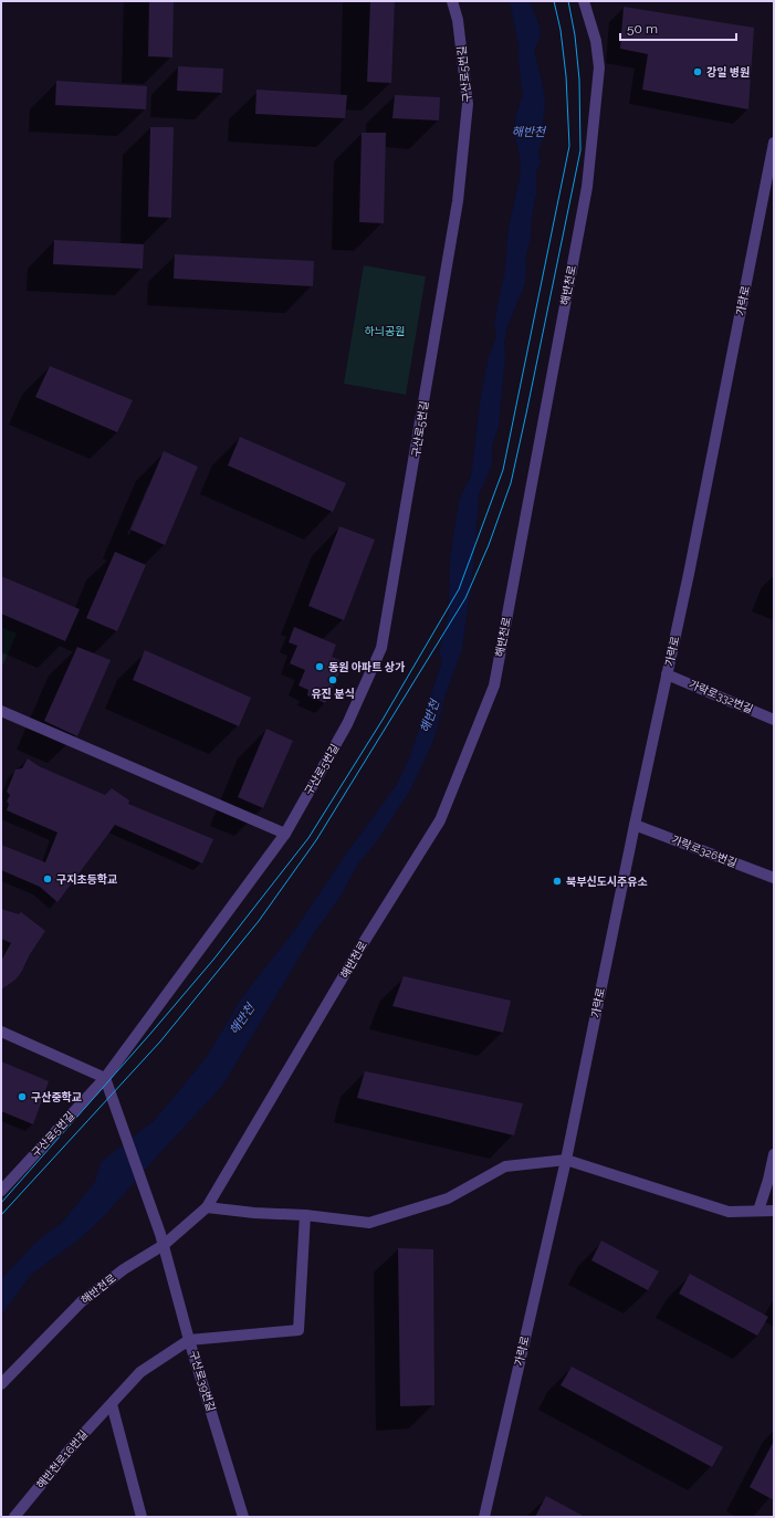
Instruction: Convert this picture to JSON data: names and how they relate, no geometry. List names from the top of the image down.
{
  "streets": {
    "street": [
      "구산로5번길",
      "해반천로",
      "가락로",
      "가락로332번길",
      "가락로326번길",
      "구산로39번길",
      "해반천로16번길"
    ]
  },
  "crossings": [
    ["구산로5번길", "구산로39번길"],
    ["해반천로", "구산로39번길"],
    ["가락로", "가락로332번길"],
    ["가락로", "가락로326번길"],
    ["구산로39번길", "해반천로16번길"]
  ],
  "water": ["해반천"],
  "parks": ["하늬공원"],
  "places": [
    "강일 병원",
    "동원 아파트 상가",
    "유진 분식",
    "구지초등학교",
    "북부신도시주유소",
    "구산중학교"
  ],
  "scale_bar": "50 m"
}
